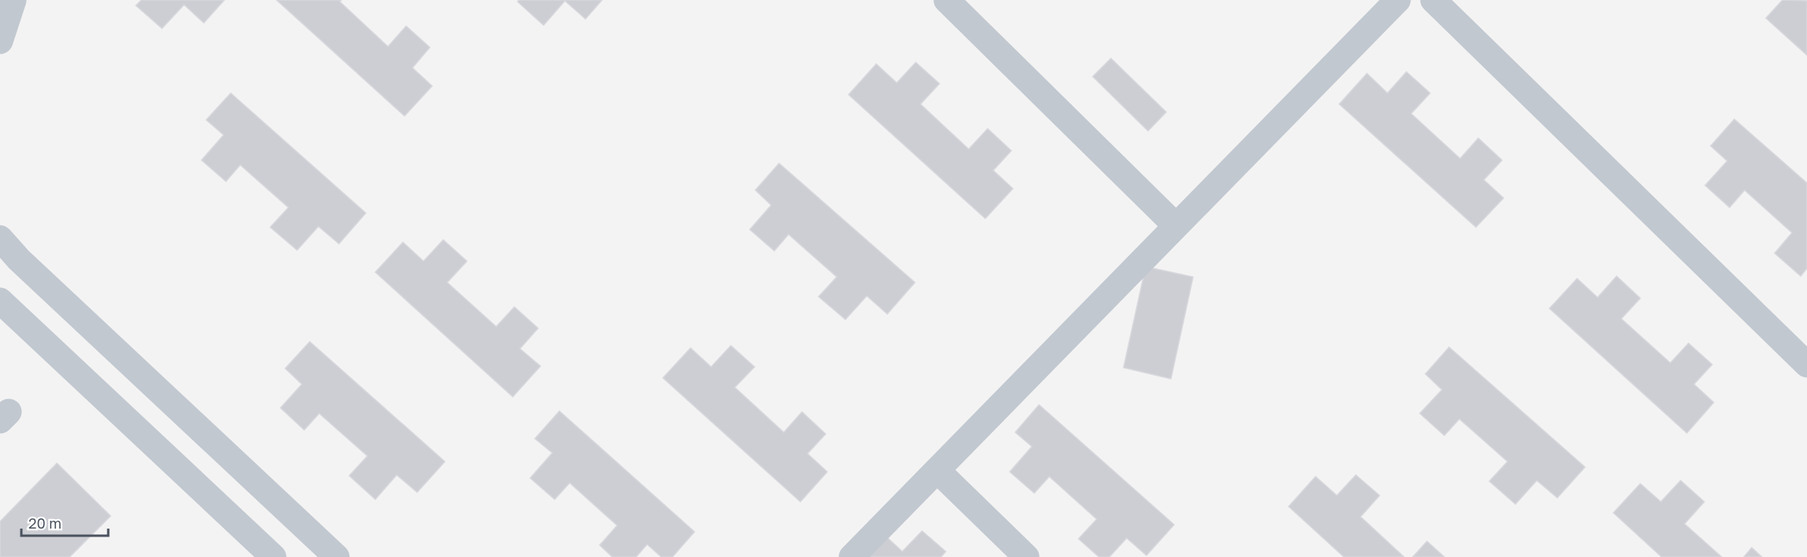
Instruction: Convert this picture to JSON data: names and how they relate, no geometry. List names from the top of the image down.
{
  "scale_bar": "20 m"
}
